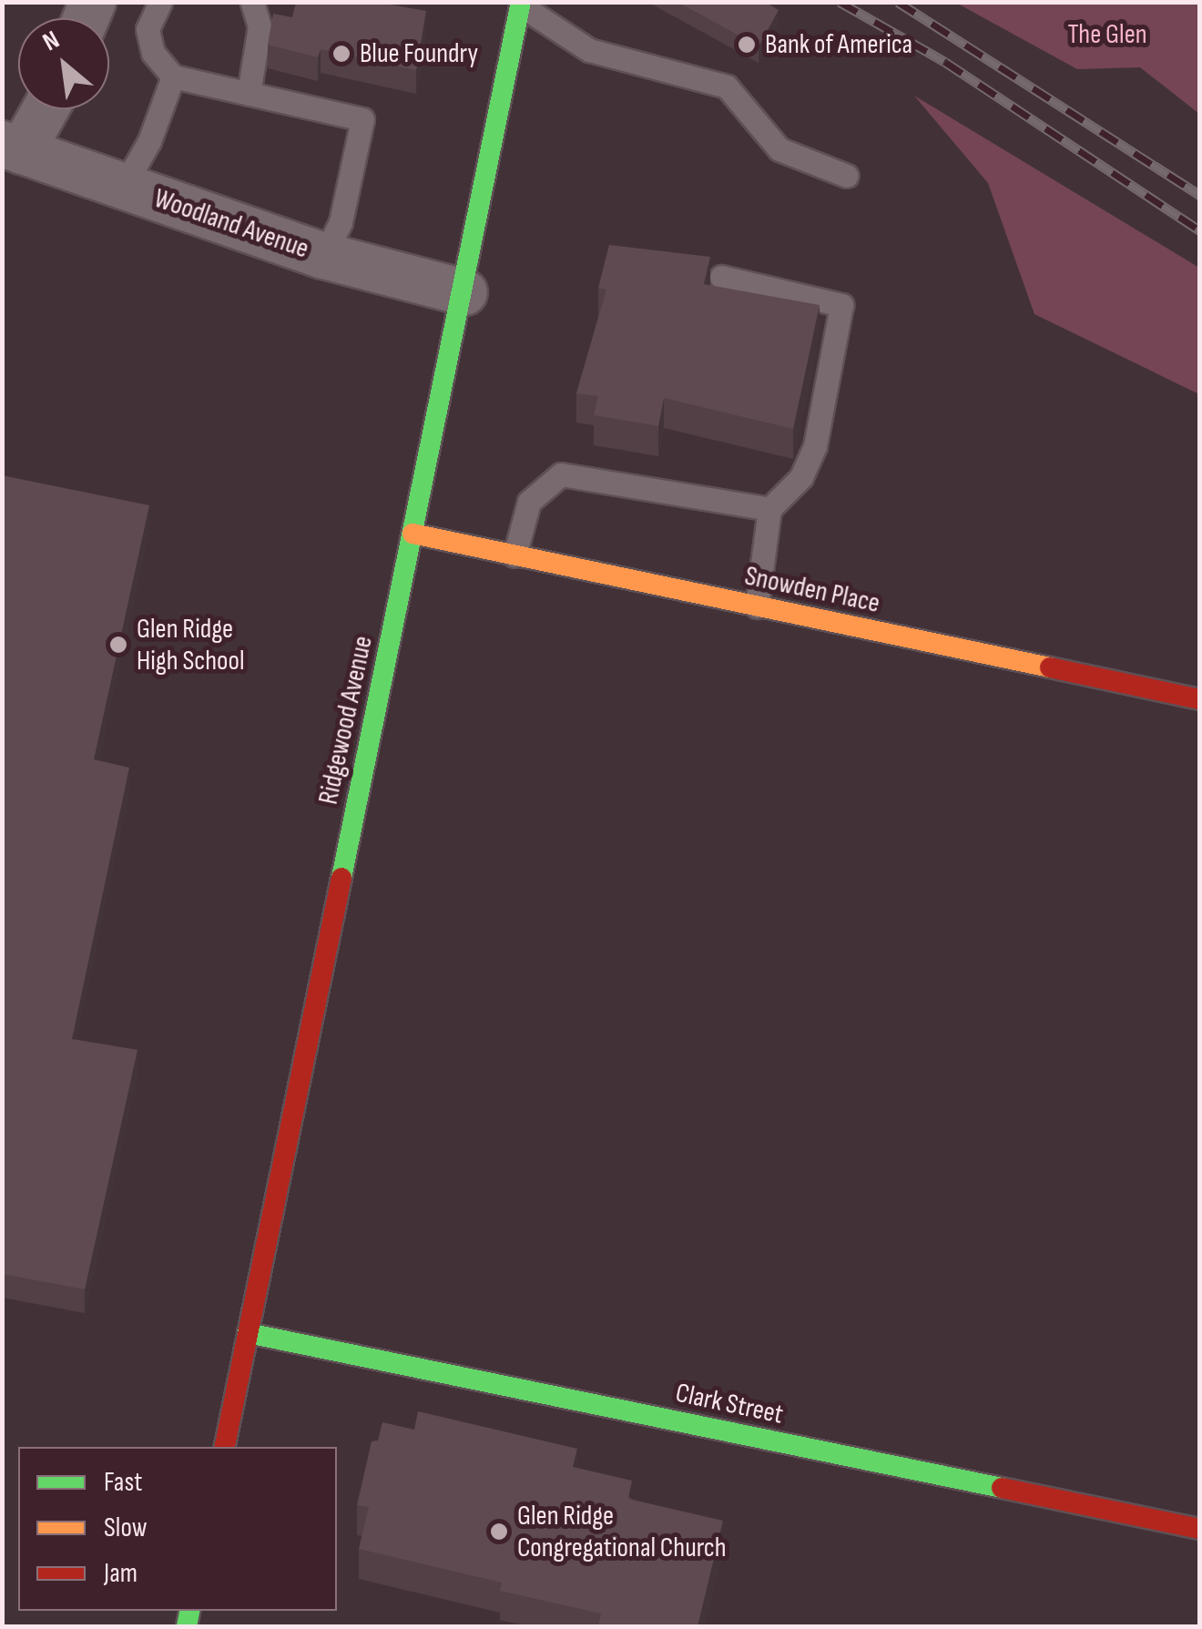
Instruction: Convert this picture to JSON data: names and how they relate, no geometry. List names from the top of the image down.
{
  "streets": {
    "street": [
      "Woodland Avenue",
      "Snowden Place",
      "Ridgewood Avenue",
      "Clark Street"
    ]
  },
  "crossings": [
    ["Woodland Avenue", "Ridgewood Avenue"],
    ["Snowden Place", "Ridgewood Avenue"],
    ["Ridgewood Avenue", "Clark Street"]
  ],
  "parks": ["The Glen"],
  "places": [
    "Bank of America",
    "Blue Foundry",
    "Glen Ridge High School",
    "Glen Ridge Congregational Church"
  ],
  "legend": ["Fast", "Slow", "Jam"],
  "north": "top left"
}
